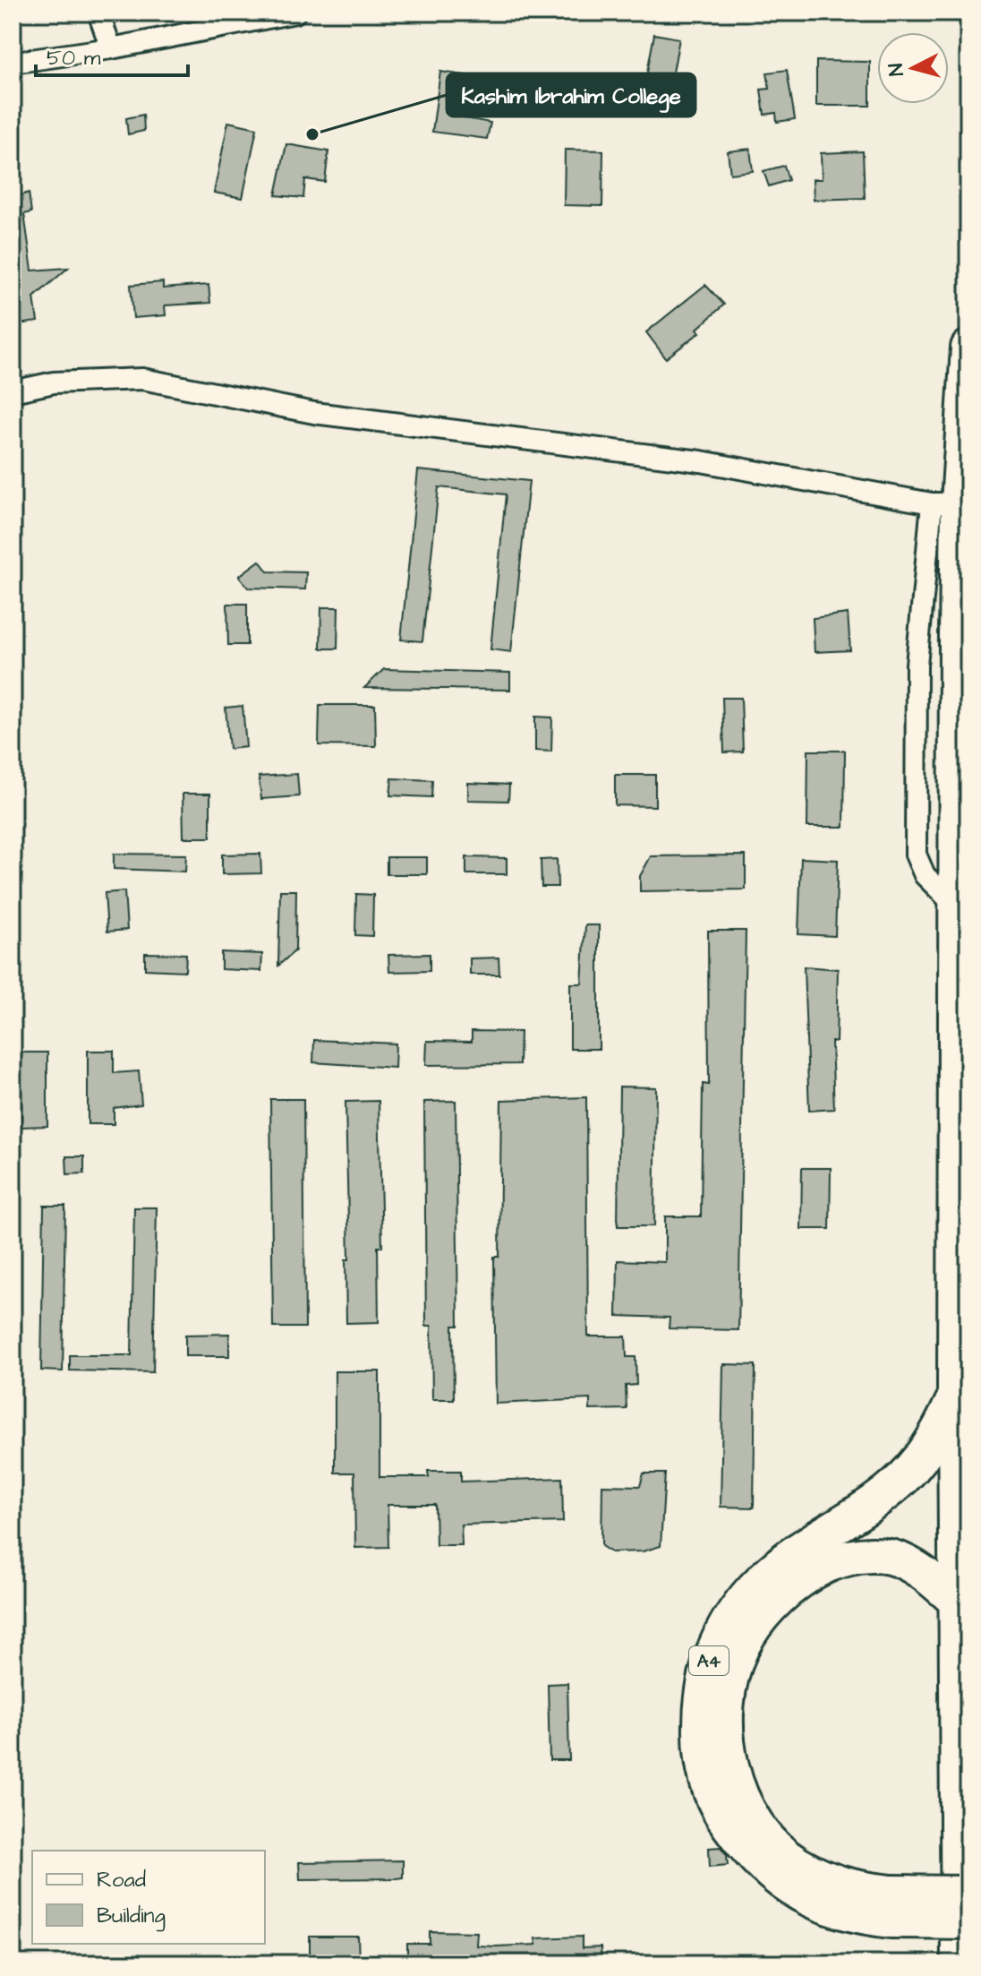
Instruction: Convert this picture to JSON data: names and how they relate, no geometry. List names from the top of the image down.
{
  "streets": {
    "highway": ["A4"]
  },
  "places": ["Kashim Ibrahim College"],
  "legend": ["Road", "Building"],
  "scale_bar": "50 m",
  "north": "left"
}
